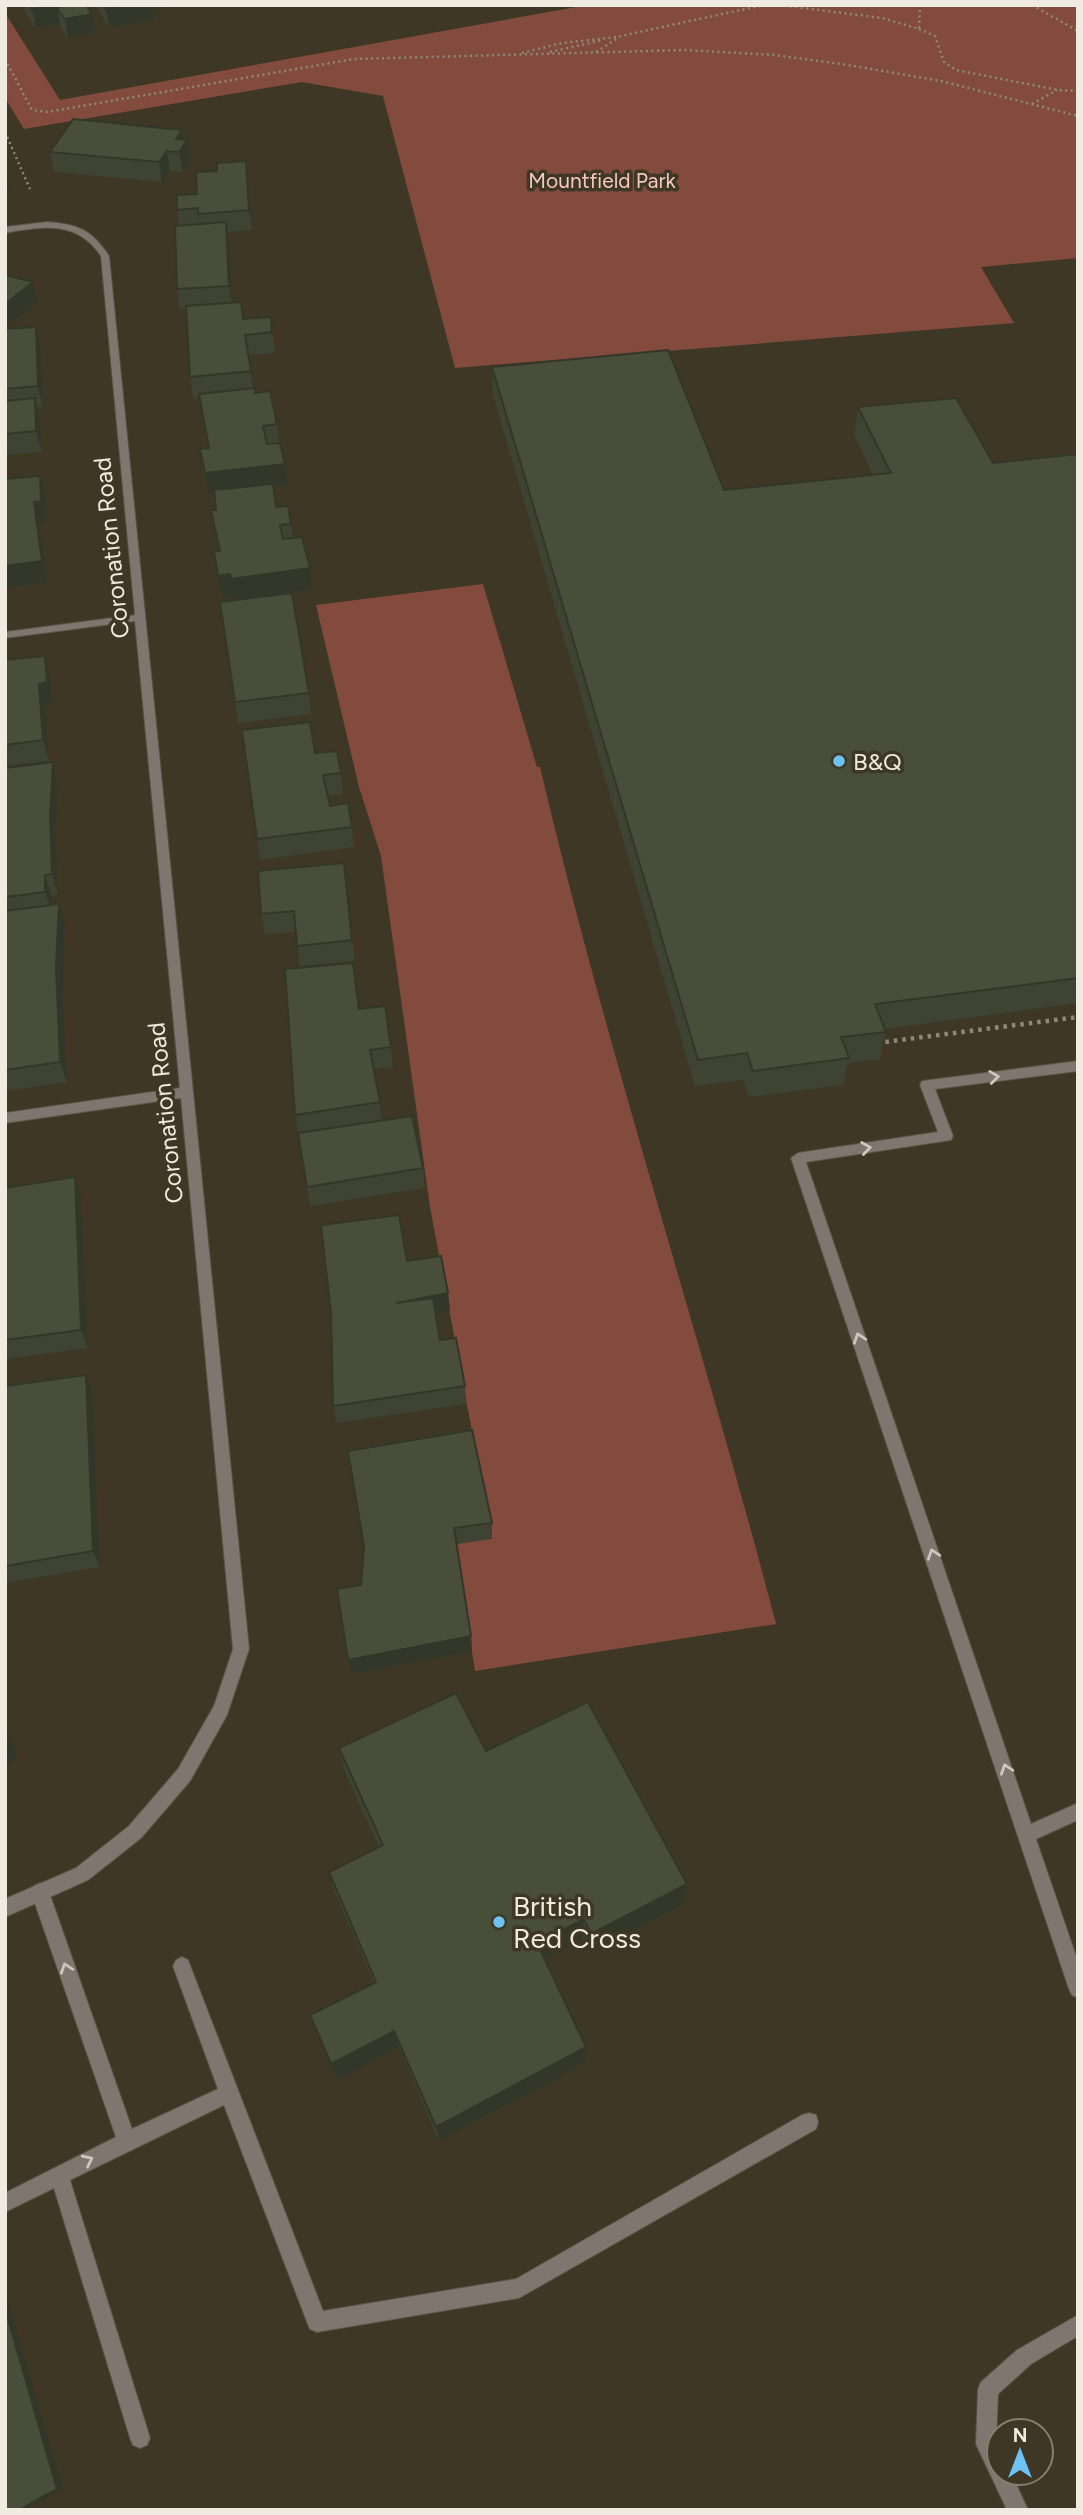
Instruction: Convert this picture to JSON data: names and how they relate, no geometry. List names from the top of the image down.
{
  "streets": {
    "street": ["Coronation Road"]
  },
  "parks": ["Mountfield Park"],
  "places": ["B&Q", "British Red Cross"],
  "north": "top"
}
